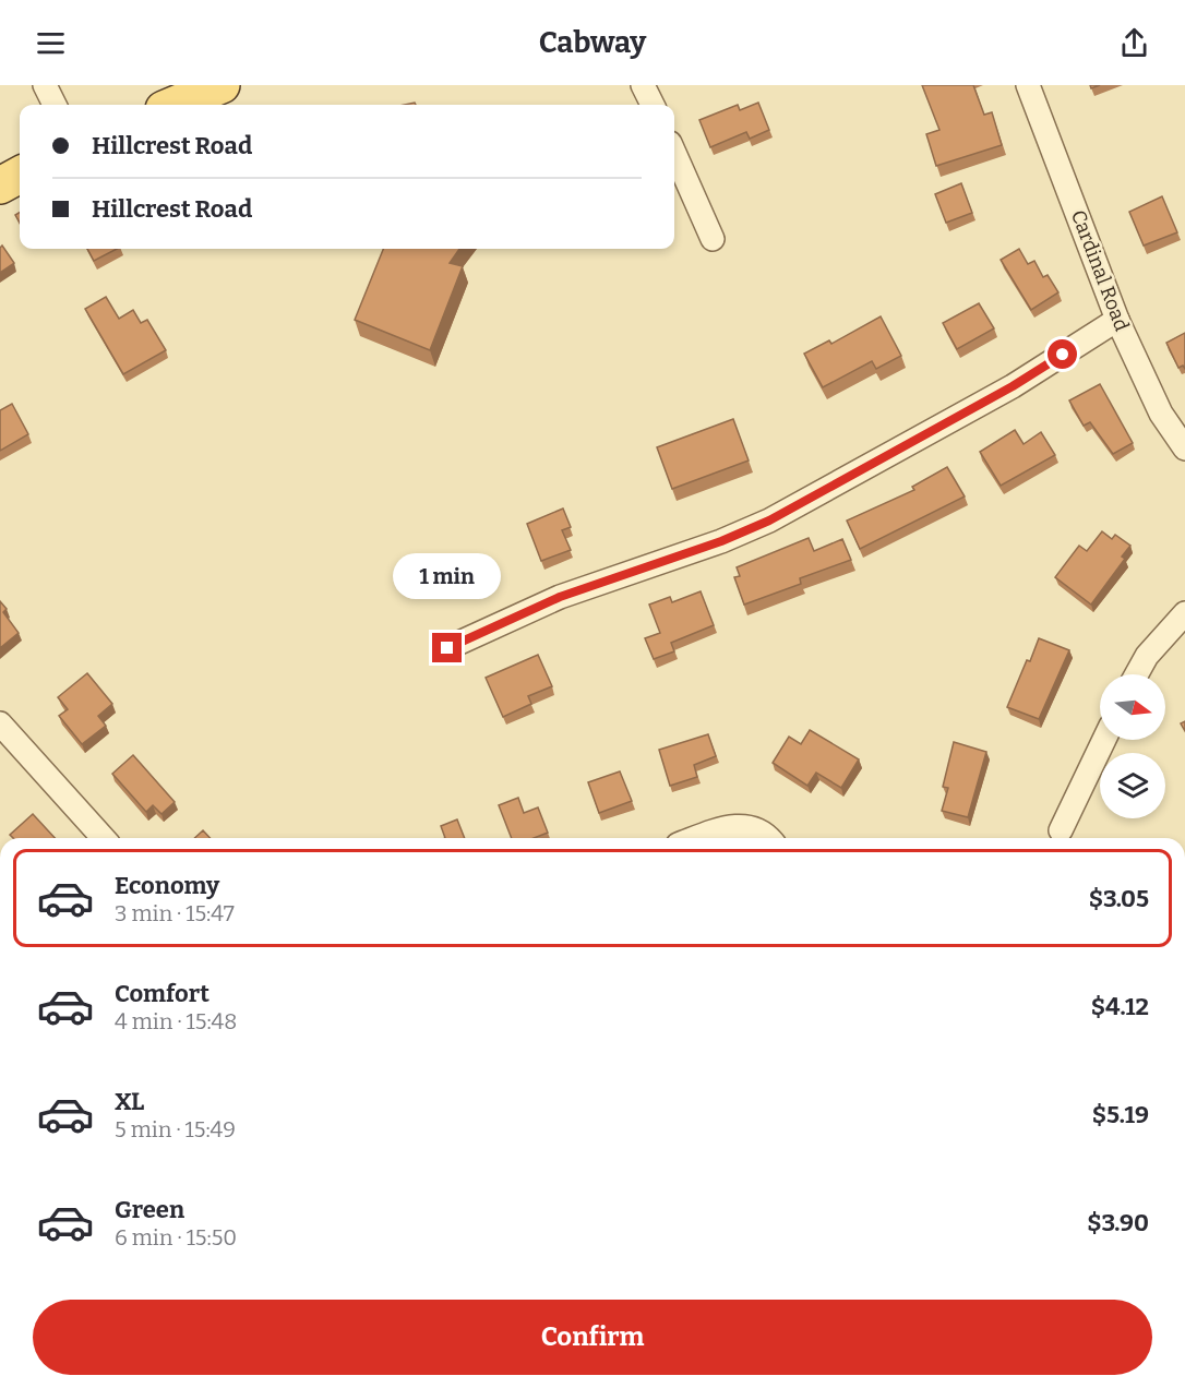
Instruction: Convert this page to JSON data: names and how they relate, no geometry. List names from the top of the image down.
{
  "streets": {
    "street": ["Cardinal Road"]
  },
  "north": "right",
  "page": {
    "header": "Cabway",
    "banner": ["Hillcrest Road", "Hillcrest Road"],
    "bubble": "1 min",
    "list": [
      {
        "name": "Economy",
        "note": "3 min · 15:47",
        "value": "$3.05"
      },
      {
        "name": "Comfort",
        "note": "4 min · 15:48",
        "value": "$4.12"
      },
      {
        "name": "XL",
        "note": "5 min · 15:49",
        "value": "$5.19"
      },
      {
        "name": "Green",
        "note": "6 min · 15:50",
        "value": "$3.90"
      }
    ],
    "buttons": "Confirm"
  }
}
